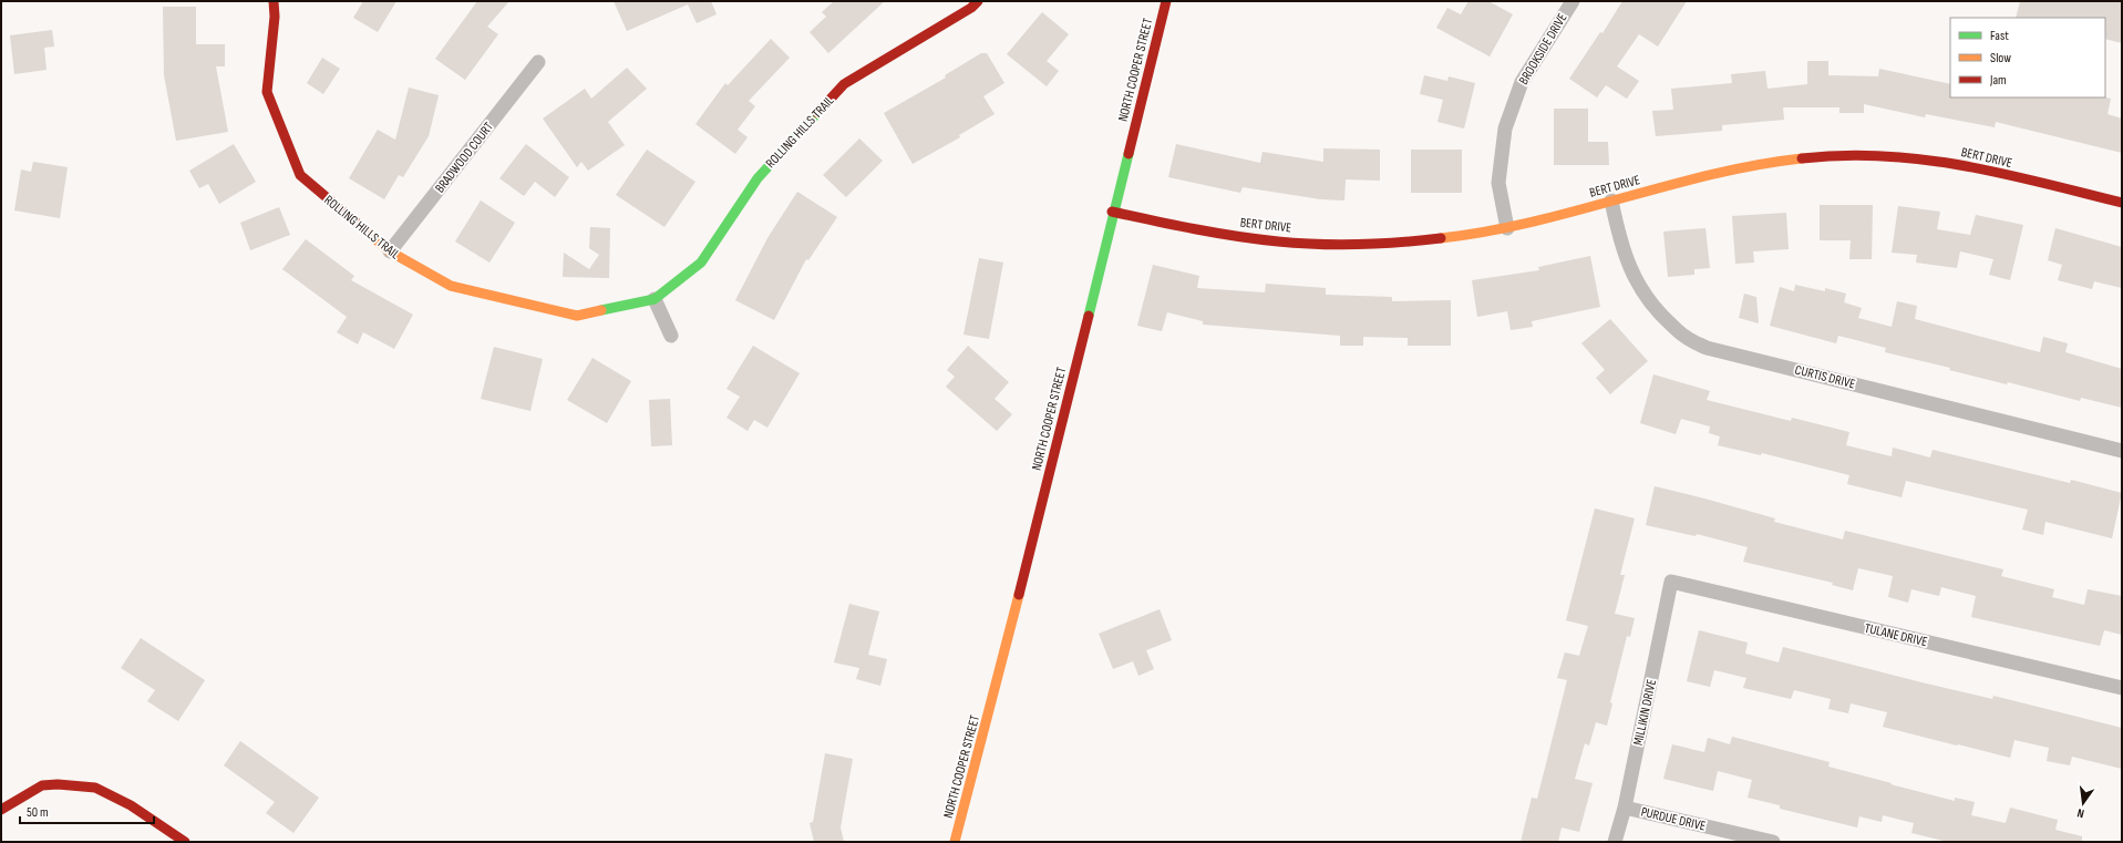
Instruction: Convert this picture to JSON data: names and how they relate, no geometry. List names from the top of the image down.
{
  "streets": {
    "street": [
      "BROOKSIDE DRIVE",
      "NORTH COOPER STREET",
      "ROLLING HILLS TRAIL",
      "BRADWOOD COURT",
      "BERT DRIVE",
      "CURTIS DRIVE",
      "TULANE DRIVE",
      "MILLIKIN DRIVE",
      "PURDUE DRIVE"
    ]
  },
  "crossings": [
    ["BROOKSIDE DRIVE", "BERT DRIVE"],
    ["NORTH COOPER STREET", "BERT DRIVE"],
    ["ROLLING HILLS TRAIL", "BRADWOOD COURT"],
    ["BERT DRIVE", "CURTIS DRIVE"],
    ["TULANE DRIVE", "MILLIKIN DRIVE"],
    ["MILLIKIN DRIVE", "PURDUE DRIVE"]
  ],
  "legend": ["Fast", "Slow", "Jam"],
  "scale_bar": "50 m",
  "north": "bottom"
}
